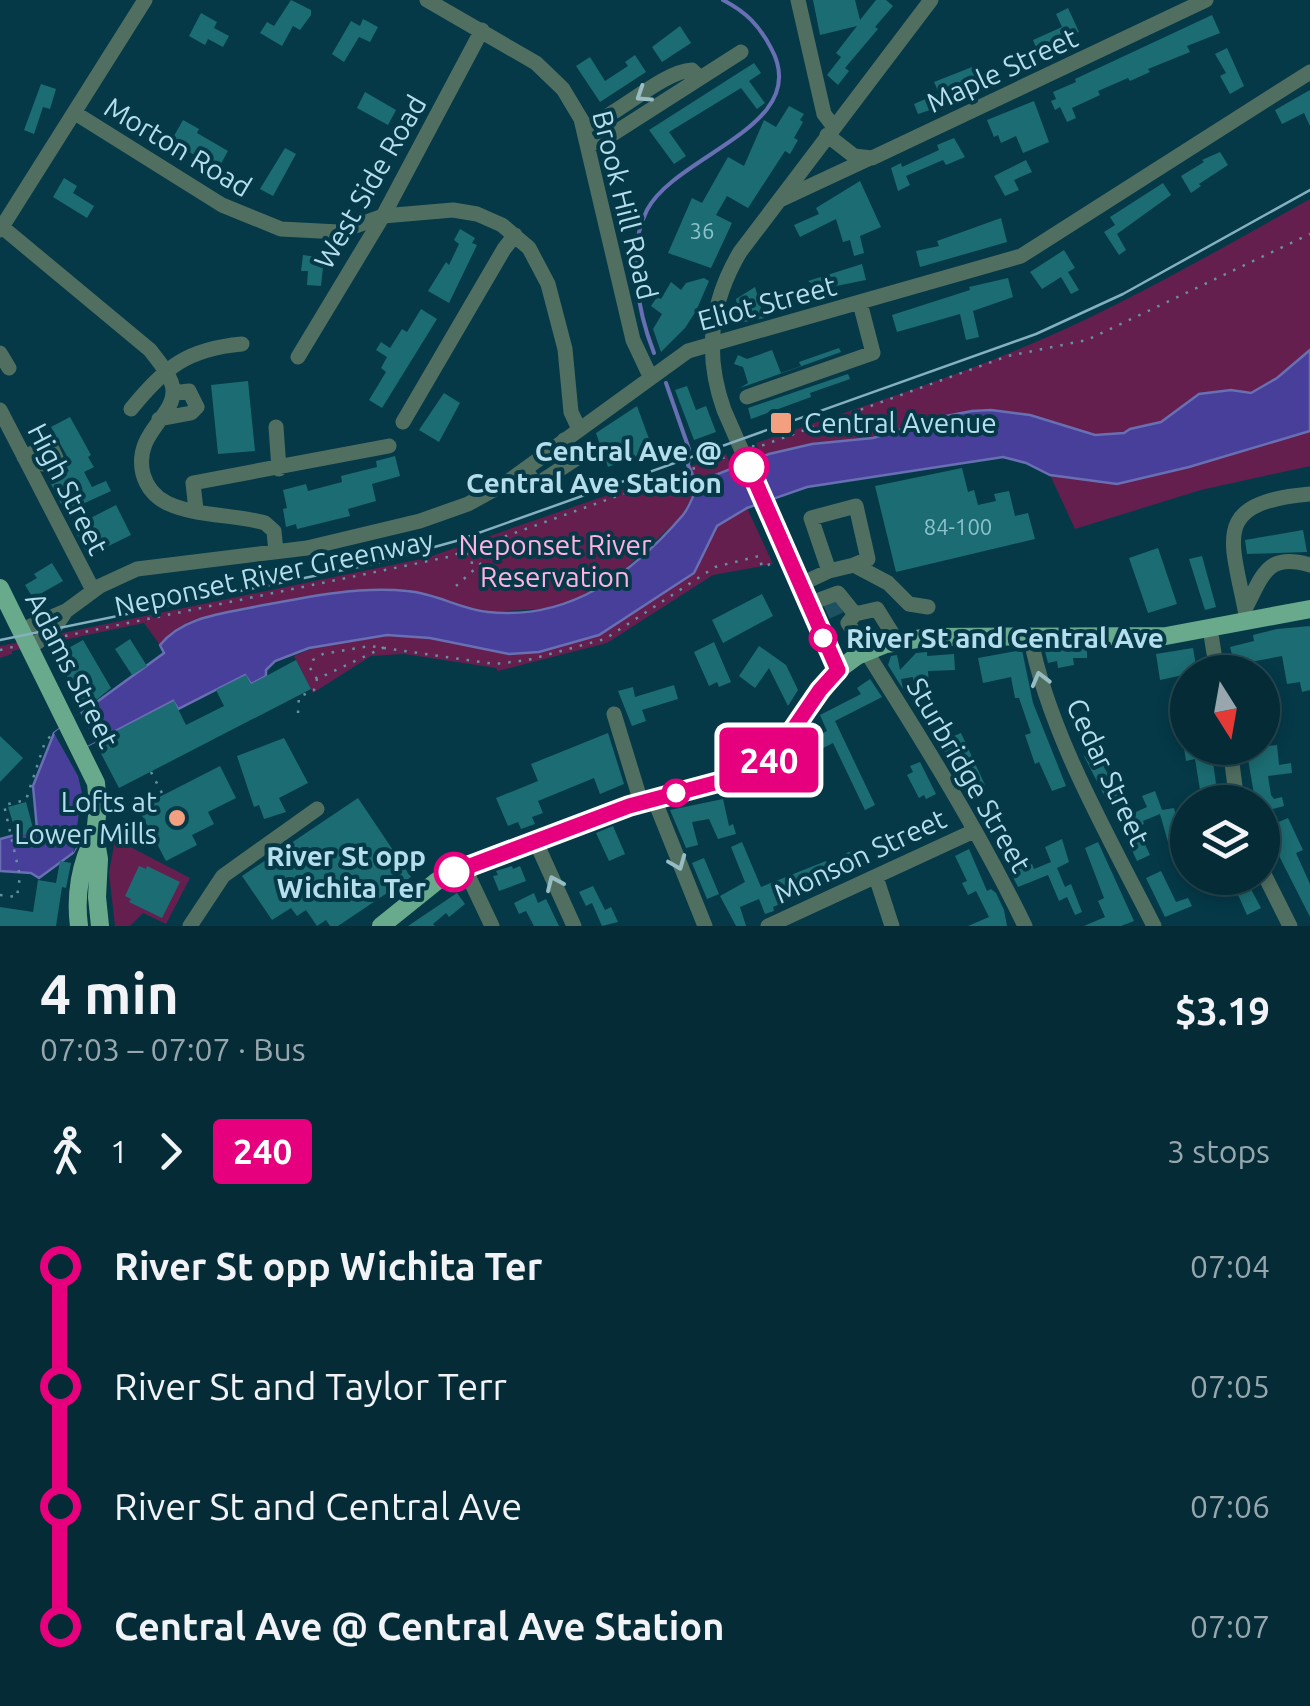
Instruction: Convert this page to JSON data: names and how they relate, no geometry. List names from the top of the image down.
{
  "streets": {
    "main road": ["Adams Street"],
    "street": [
      "Maple Street",
      "Morton Road",
      "West Side Road",
      "Brook Hill Road",
      "Eliot Street",
      "High Street",
      "Cedar Street",
      "Sturbridge Street",
      "Monson Street"
    ],
    "path": ["Neponset River Greenway"]
  },
  "crossings": [
    ["Morton Road", "West Side Road"],
    ["Morton Road", "Eliot Street"],
    ["West Side Road", "Brook Hill Road"],
    ["Brook Hill Road", "Eliot Street"],
    ["Eliot Street", "High Street"],
    ["Eliot Street", "Adams Street"],
    ["Sturbridge Street", "Monson Street"]
  ],
  "one_way": ["Cedar Street"],
  "parks": ["Neponset River Reservation"],
  "places": {
    "transit": ["Central Avenue"],
    "other": [
      "Central Ave @ Central Ave Station",
      "River St and Central Ave",
      "Lofts at Lower Mills",
      "River St opp Wichita Ter"
    ]
  },
  "lines": ["bus line 240"],
  "house_numbers": ["36", "84-100"],
  "north": "bottom",
  "page": {
    "on_map": "240",
    "heading": ["4 min", "07:03 – 07:07 · Bus", "$3.19"],
    "legs": ["1", "240", "3 stops"],
    "list": [
      {
        "name": "River St opp Wichita Ter",
        "value": "07:04"
      },
      {
        "name": "River St and Taylor Terr",
        "value": "07:05"
      },
      {
        "name": "River St and Central Ave",
        "value": "07:06"
      },
      {
        "name": "Central Ave @ Central Ave Station",
        "value": "07:07"
      }
    ]
  }
}
